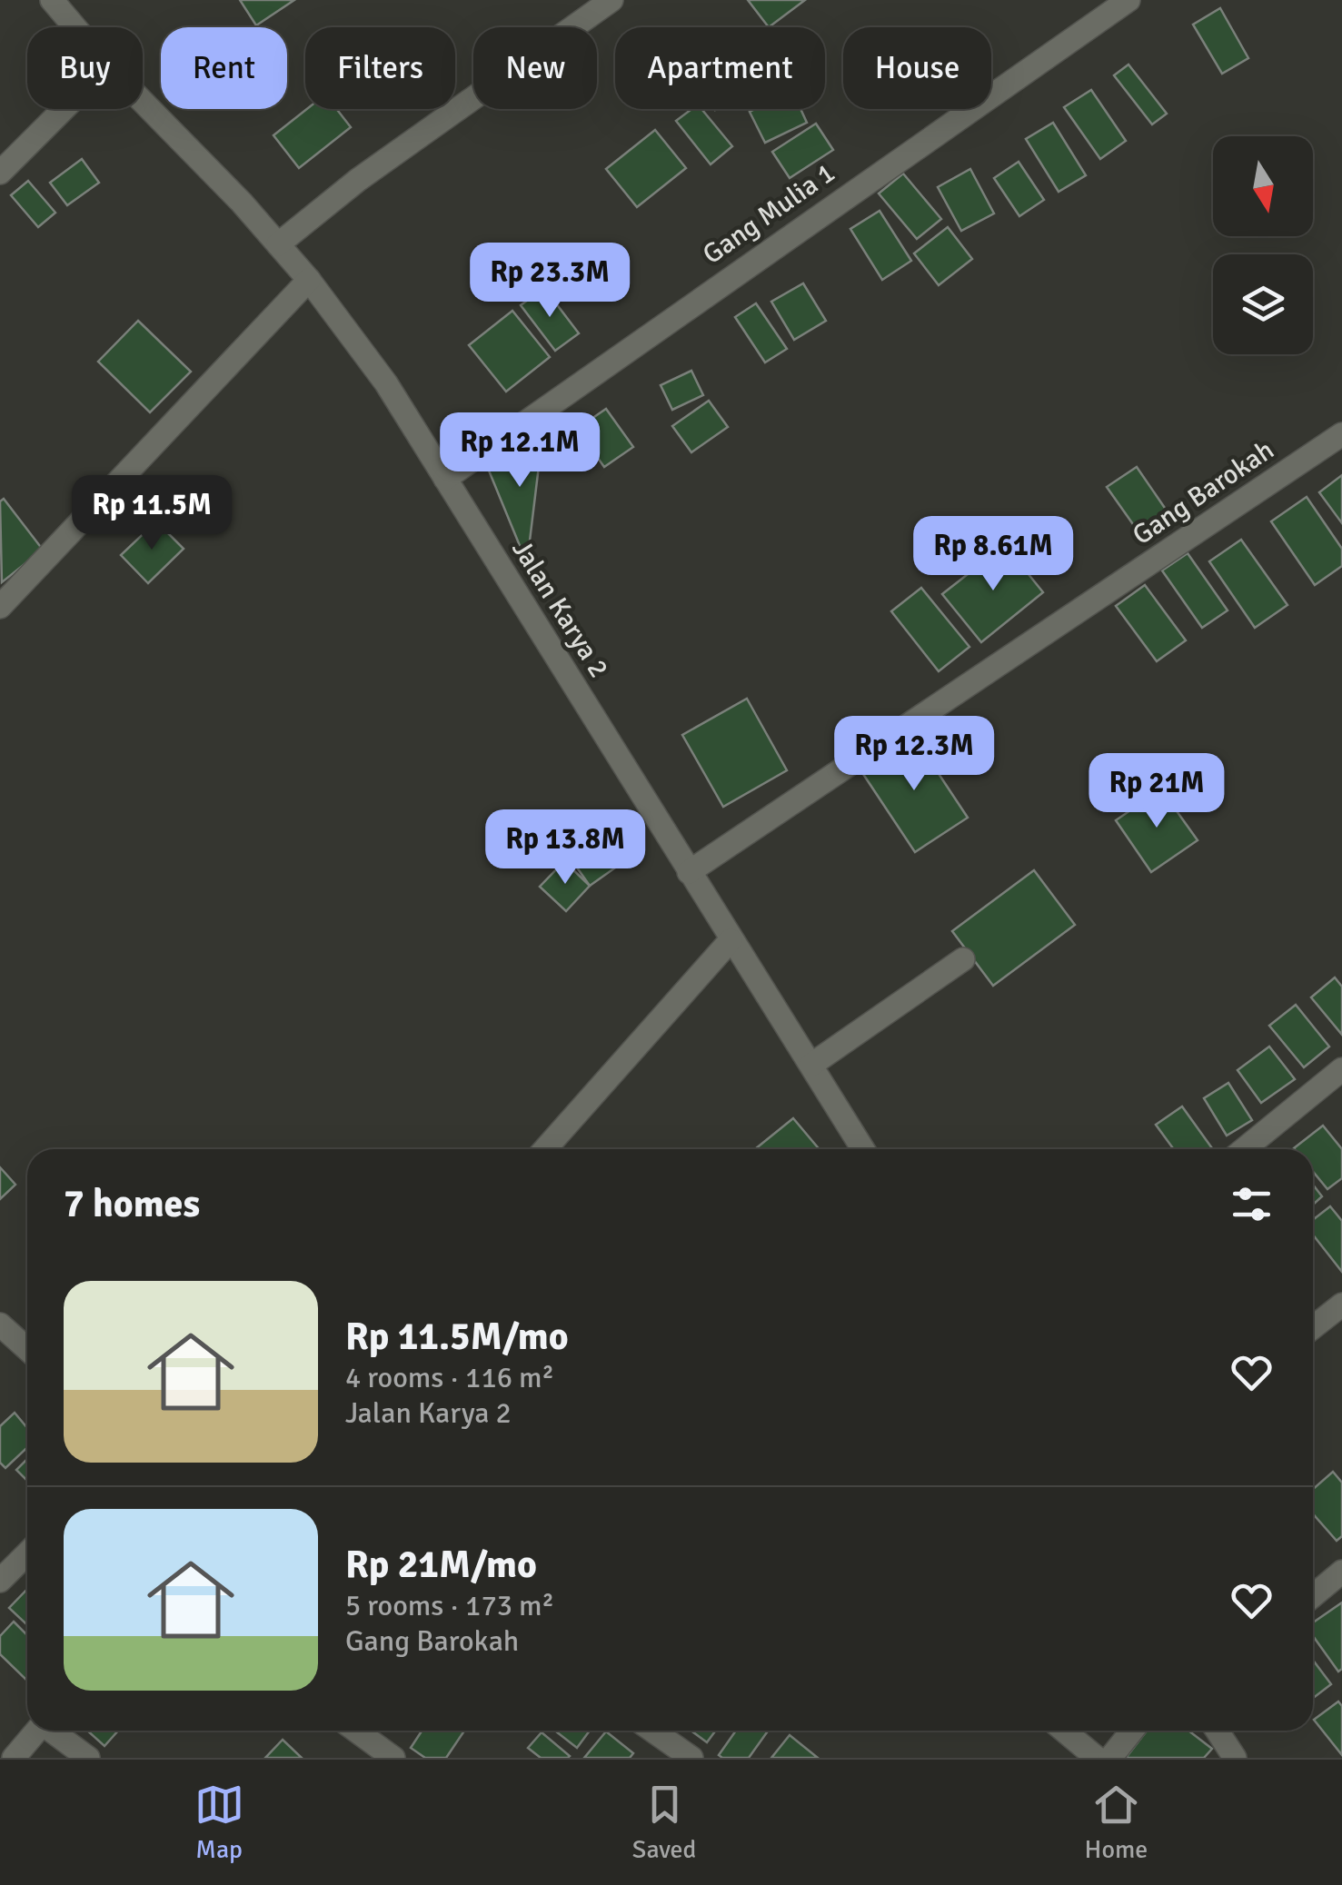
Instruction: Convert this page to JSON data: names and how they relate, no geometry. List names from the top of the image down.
{
  "streets": {
    "street": ["Gang Mulia 1", "Gang Barokah", "Jalan Karya 2"]
  },
  "crossings": [
    ["Gang Mulia 1", "Jalan Karya 2"],
    ["Gang Barokah", "Jalan Karya 2"]
  ],
  "north": "bottom",
  "page": {
    "chip": [
      "Buy",
      "Rent",
      "Filters",
      "New",
      "Apartment",
      "House"
    ],
    "price": [
      "Rp 23.3M",
      "Rp 12.1M",
      "Rp 11.5M",
      "Rp 8.61M",
      "Rp 12.3M",
      "Rp 21M",
      "Rp 13.8M"
    ],
    "heading": "7 homes",
    "list": [
      {
        "name": "Rp 11.5M/mo",
        "note": "4 rooms · 116 m² · Jalan Karya 2"
      },
      {
        "name": "Rp 21M/mo",
        "note": "5 rooms · 173 m² · Gang Barokah"
      }
    ],
    "tabs": ["Map", "Saved", "Home"]
  }
}
